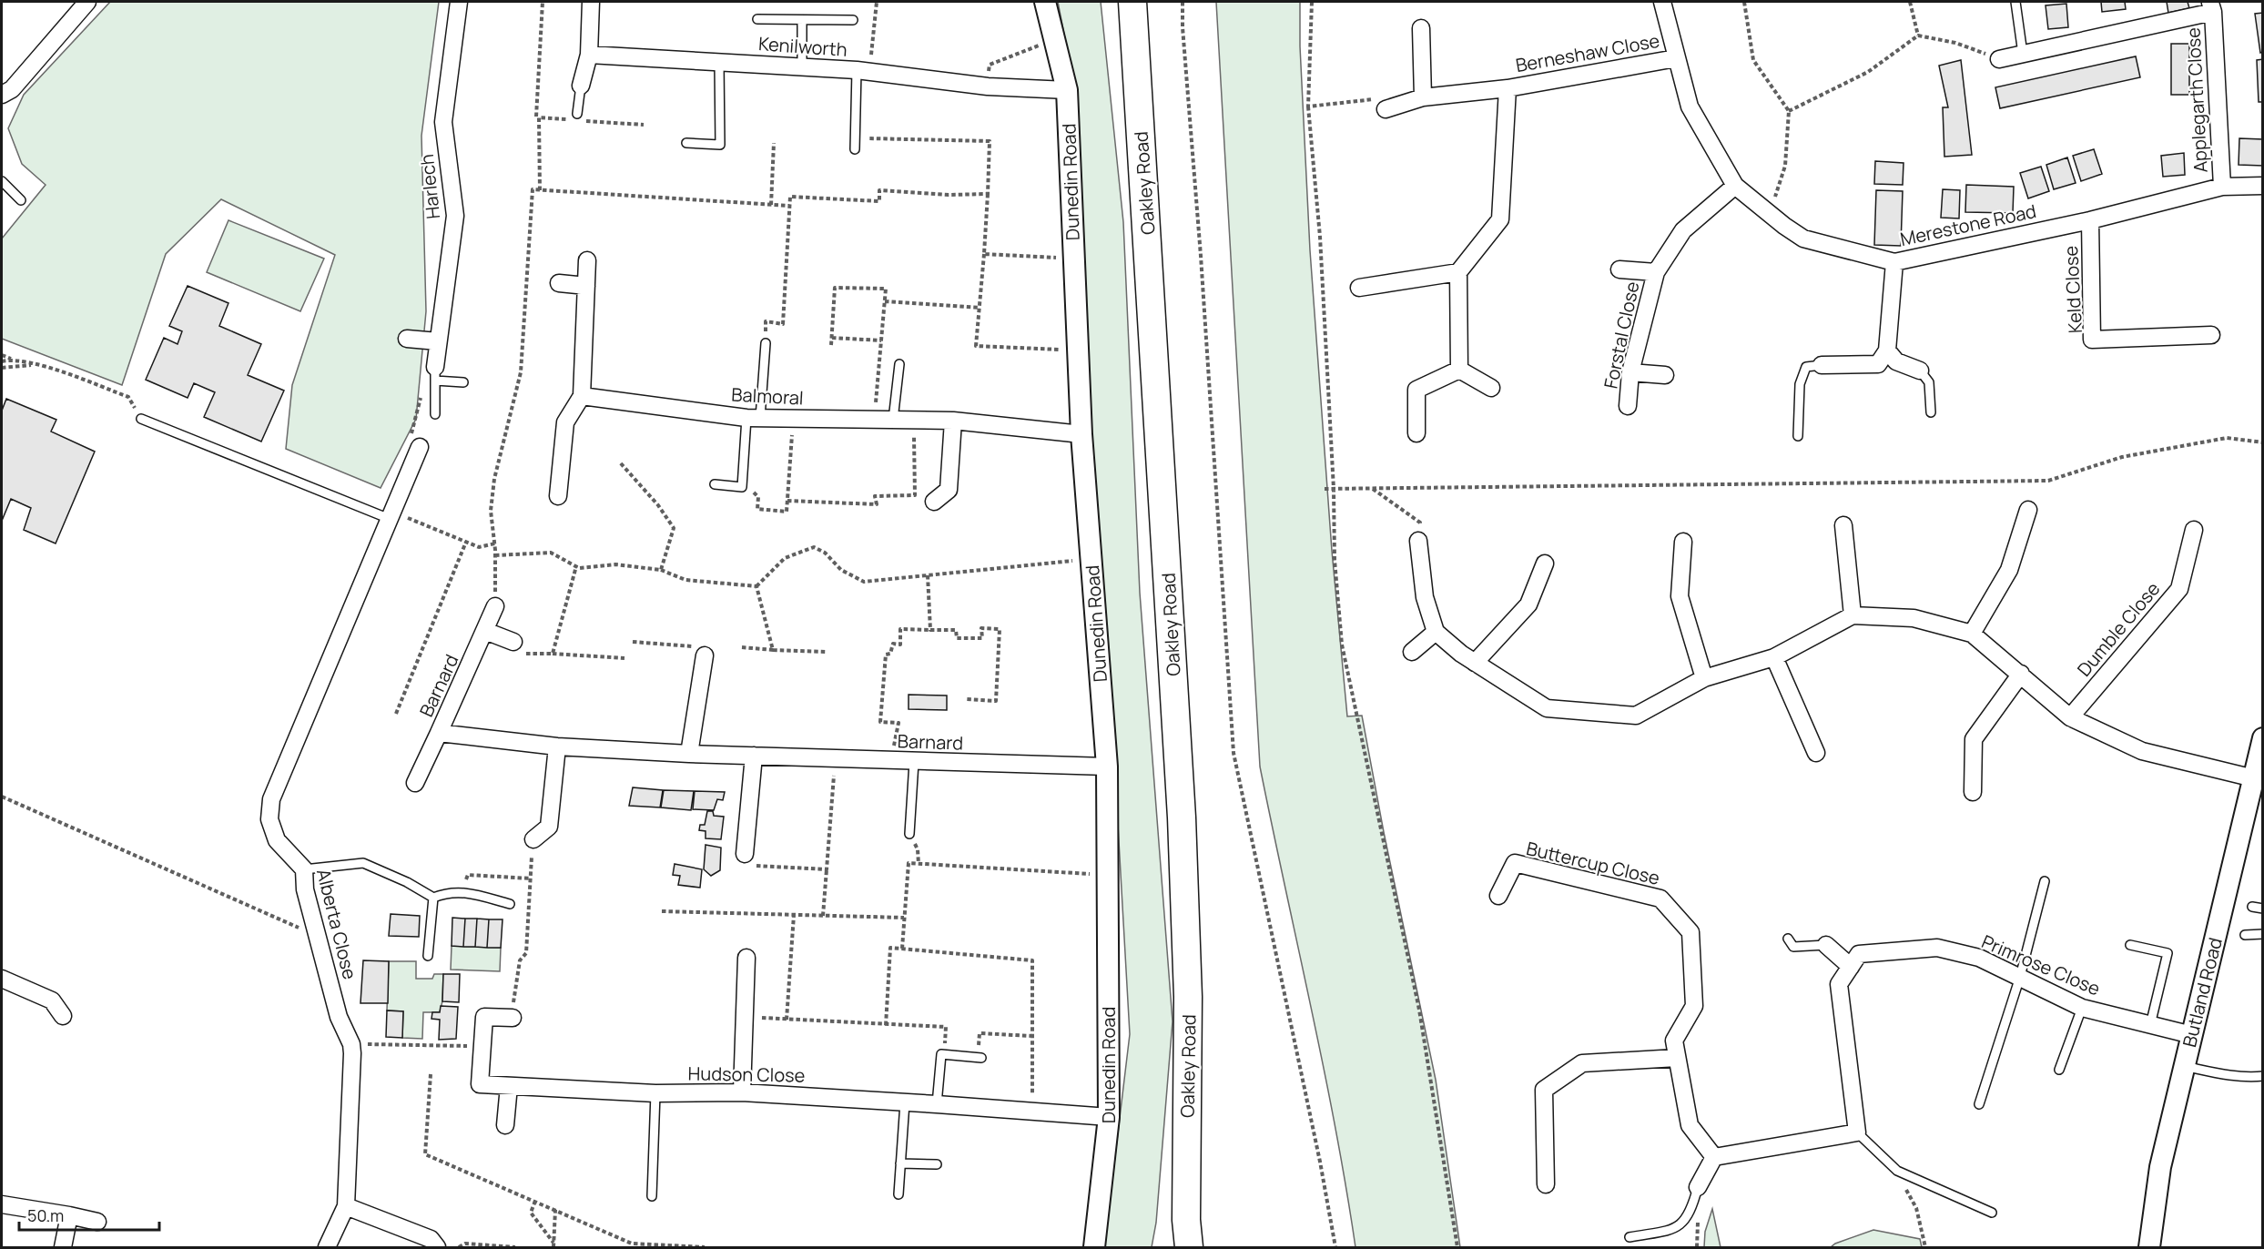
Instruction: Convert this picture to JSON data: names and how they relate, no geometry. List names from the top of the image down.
{
  "streets": {
    "main road": ["Oakley Road"],
    "street": [
      "Kenilworth",
      "Berneshaw Close",
      "Applegarth Close",
      "Dunedin Road",
      "Harlech",
      "Merestone Road",
      "Keld Close",
      "Forstal Close",
      "Balmoral",
      "Dumble Close",
      "Barnard",
      "Buttercup Close",
      "Alberta Close",
      "Primrose Close",
      "Butland Road",
      "Hudson Close"
    ]
  },
  "crossings": [
    ["Kenilworth", "Dunedin Road"],
    ["Berneshaw Close", "Merestone Road"],
    ["Applegarth Close", "Merestone Road"],
    ["Dunedin Road", "Balmoral"],
    ["Dunedin Road", "Barnard"],
    ["Dunedin Road", "Hudson Close"],
    ["Merestone Road", "Keld Close"],
    ["Merestone Road", "Forstal Close"],
    ["Primrose Close", "Butland Road"]
  ],
  "scale_bar": "50 m"
}
